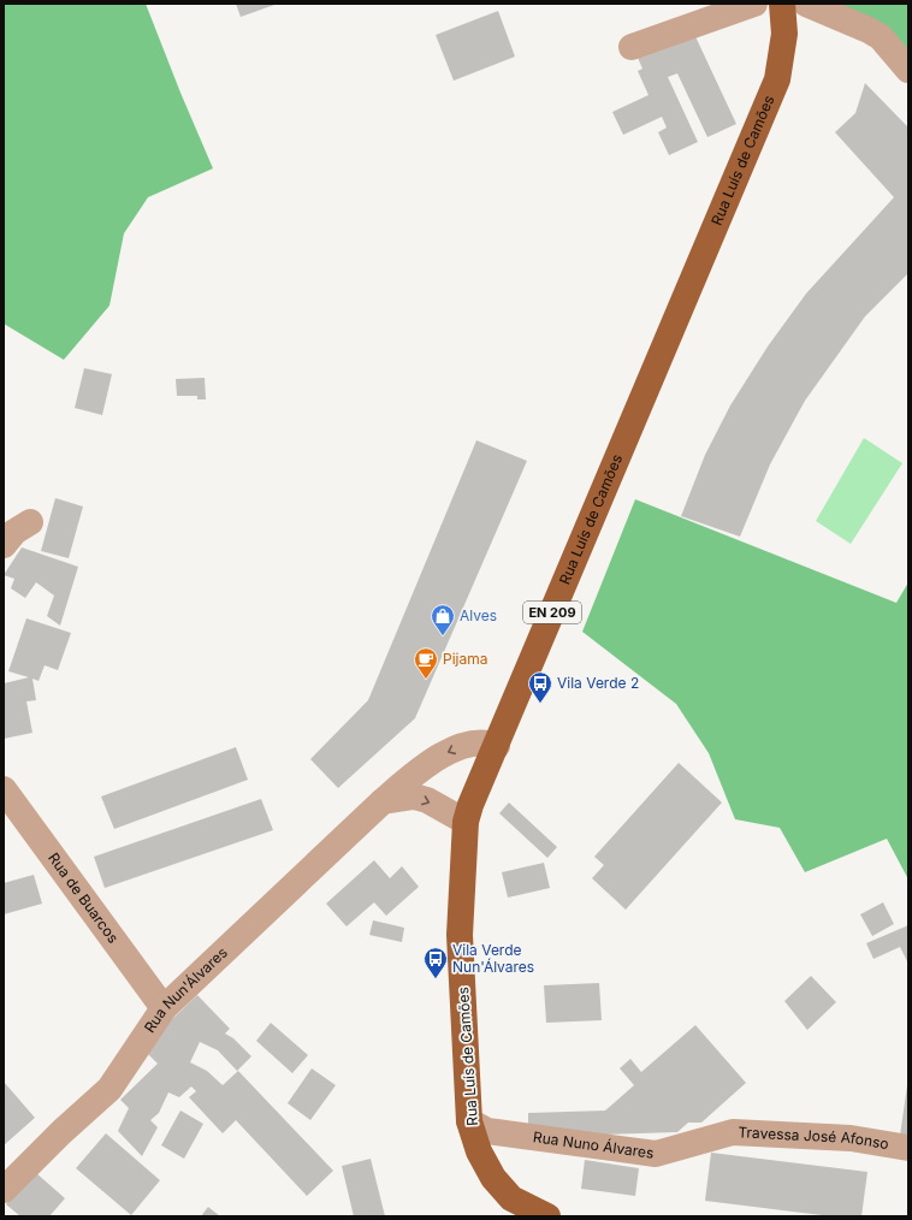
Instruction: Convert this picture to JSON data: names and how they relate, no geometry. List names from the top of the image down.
{
  "streets": {
    "main road": ["Rua Luís de Camões", "EN 209"],
    "street": [
      "Rua de Buarcos",
      "Rua Nun'Álvares",
      "Travessa José Afonso",
      "Rua Nuno Álvares"
    ]
  },
  "crossings": [
    ["Rua Luís de Camões", "Rua Nun'Álvares"],
    ["Rua Luís de Camões", "Rua Nuno Álvares"],
    ["Rua de Buarcos", "Rua Nun'Álvares"],
    ["Travessa José Afonso", "Rua Nuno Álvares"]
  ],
  "places": {
    "shop": ["Alves"],
    "cafe": ["Pijama"],
    "bus stop": ["Vila Verde 2", "Vila Verde Nun'Álvares"]
  }
}
